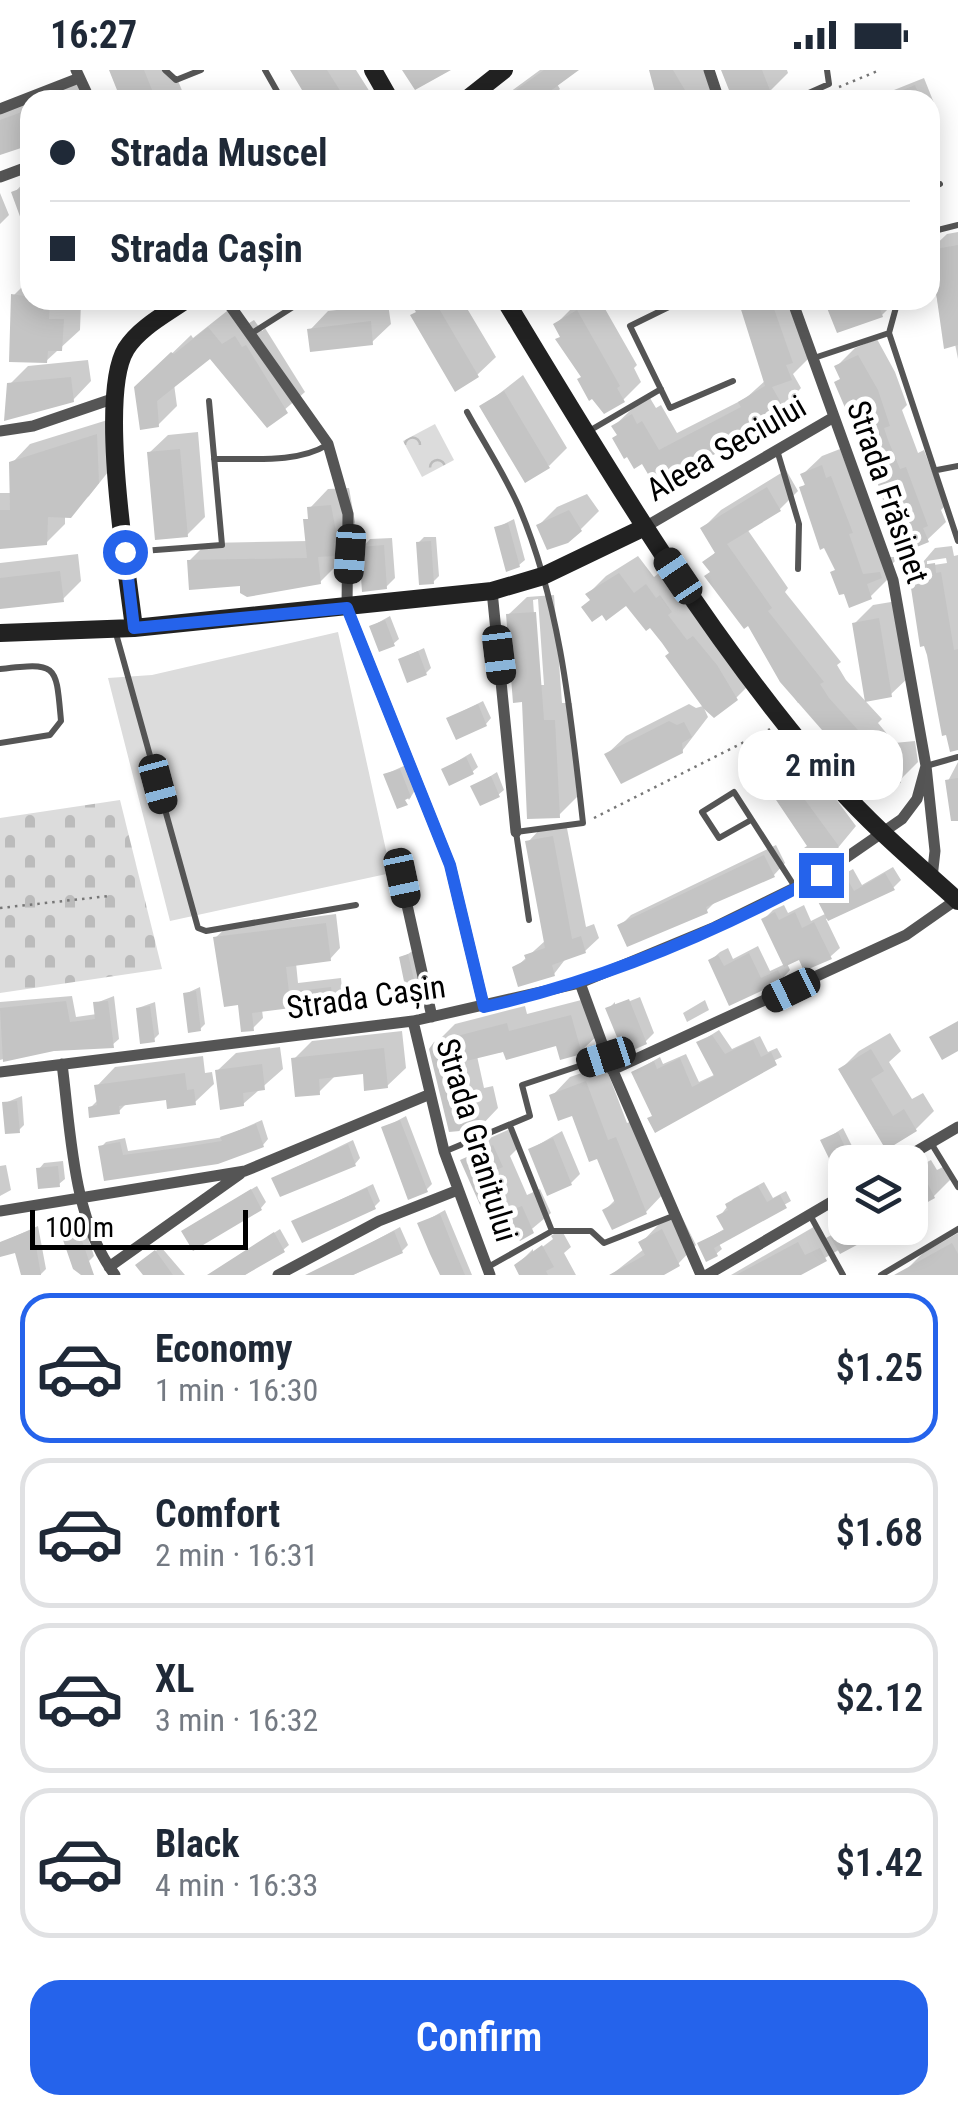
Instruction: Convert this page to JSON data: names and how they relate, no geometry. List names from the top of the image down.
{
  "streets": {
    "street": [
      "Aleea Seciului",
      "Strada Frăsinet",
      "Strada Cașin",
      "Strada Granitului"
    ]
  },
  "crossings": [
    ["Aleea Seciului", "Strada Frăsinet"],
    ["Strada Cașin", "Strada Granitului"]
  ],
  "scale_bar": "100 m",
  "page": {
    "status": "16:27",
    "banner": ["Strada Muscel", "Strada Cașin"],
    "bubble": "2 min",
    "scale": "100 m",
    "list": [
      {
        "name": "Economy",
        "note": "1 min · 16:30",
        "value": "$1.25"
      },
      {
        "name": "Comfort",
        "note": "2 min · 16:31",
        "value": "$1.68"
      },
      {
        "name": "XL",
        "note": "3 min · 16:32",
        "value": "$2.12"
      },
      {
        "name": "Black",
        "note": "4 min · 16:33",
        "value": "$1.42"
      }
    ],
    "buttons": "Confirm"
  }
}
